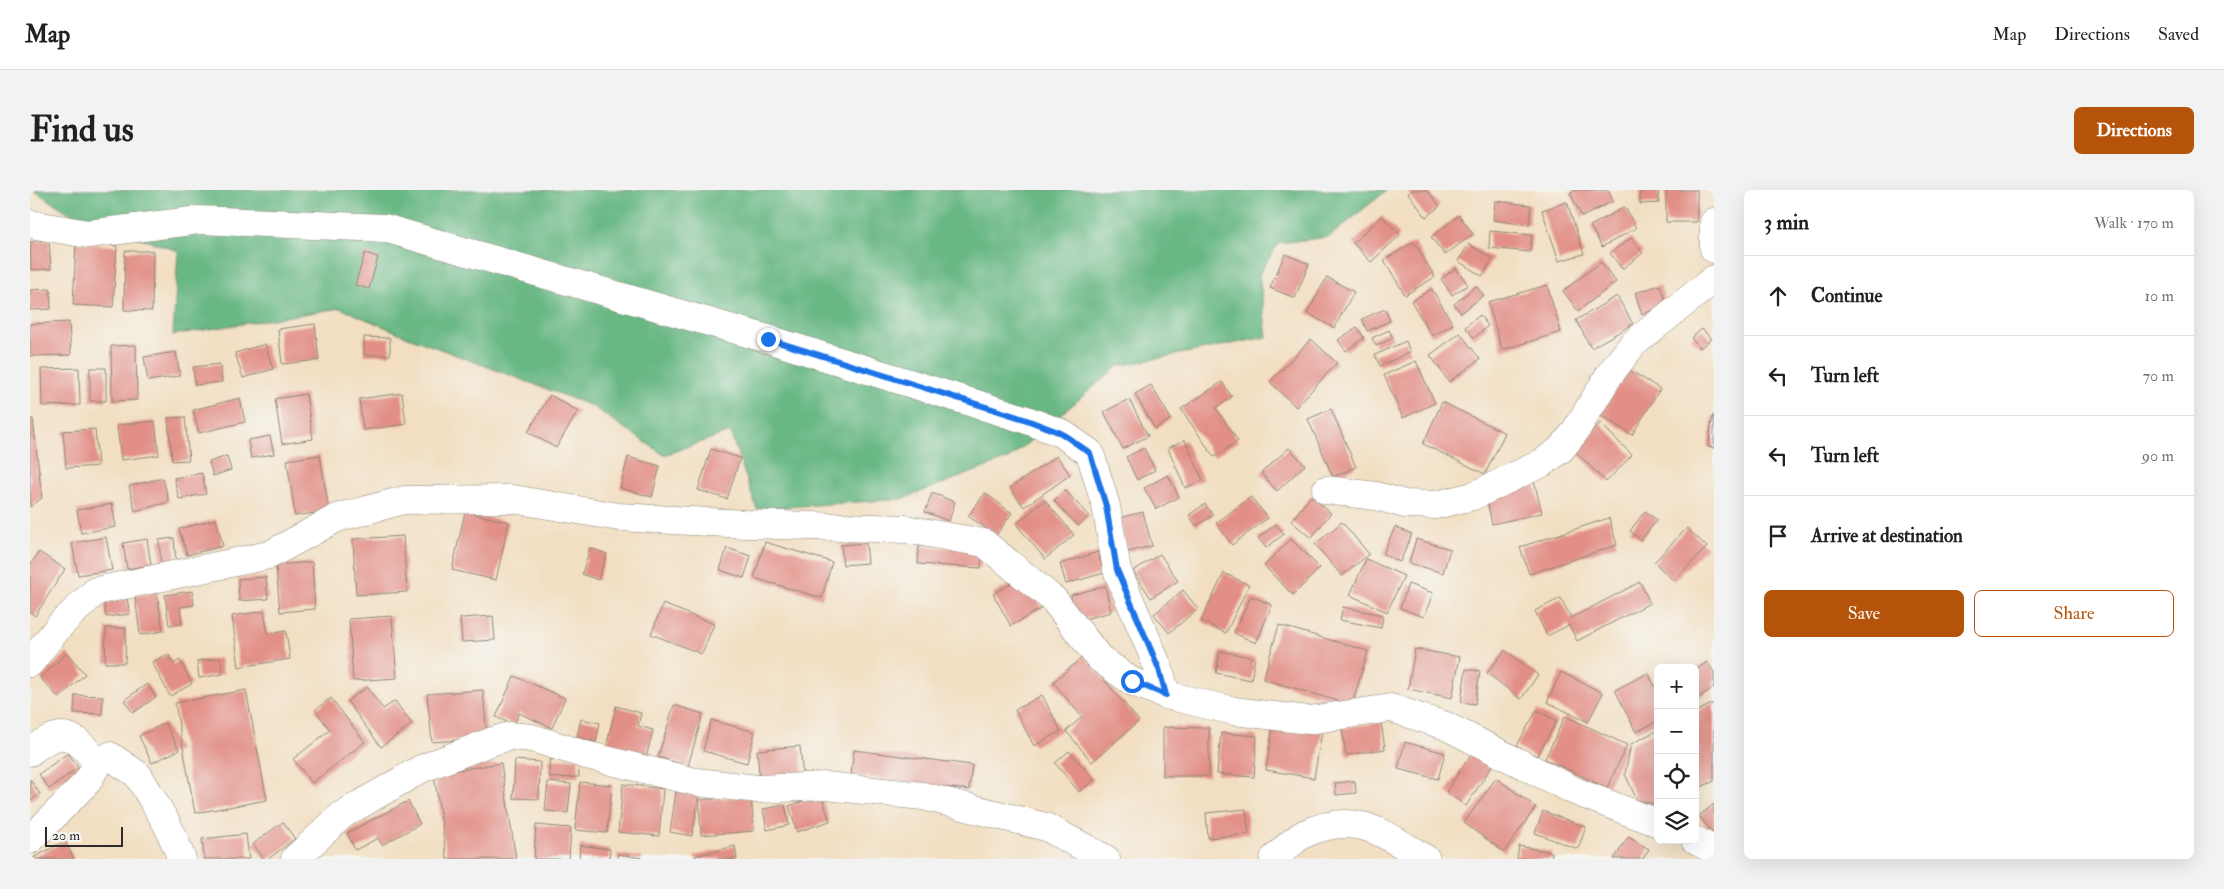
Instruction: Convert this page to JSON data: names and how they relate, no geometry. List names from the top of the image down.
{
  "scale_bar": "20 m",
  "page": {
    "header": "Map",
    "nav": ["Map", "Directions", "Saved"],
    "buttons": [
      "Directions",
      ["Save", "Share"]
    ],
    "title": "Find us",
    "heading": ["3 min", "Walk · 170 m"],
    "list": [
      ["Continue", "10 m"],
      ["Turn left", "70 m"],
      ["Turn left", "90 m"],
      "Arrive at destination"
    ],
    "map_buttons": ["+", "−"],
    "scale": "20 m"
  }
}
